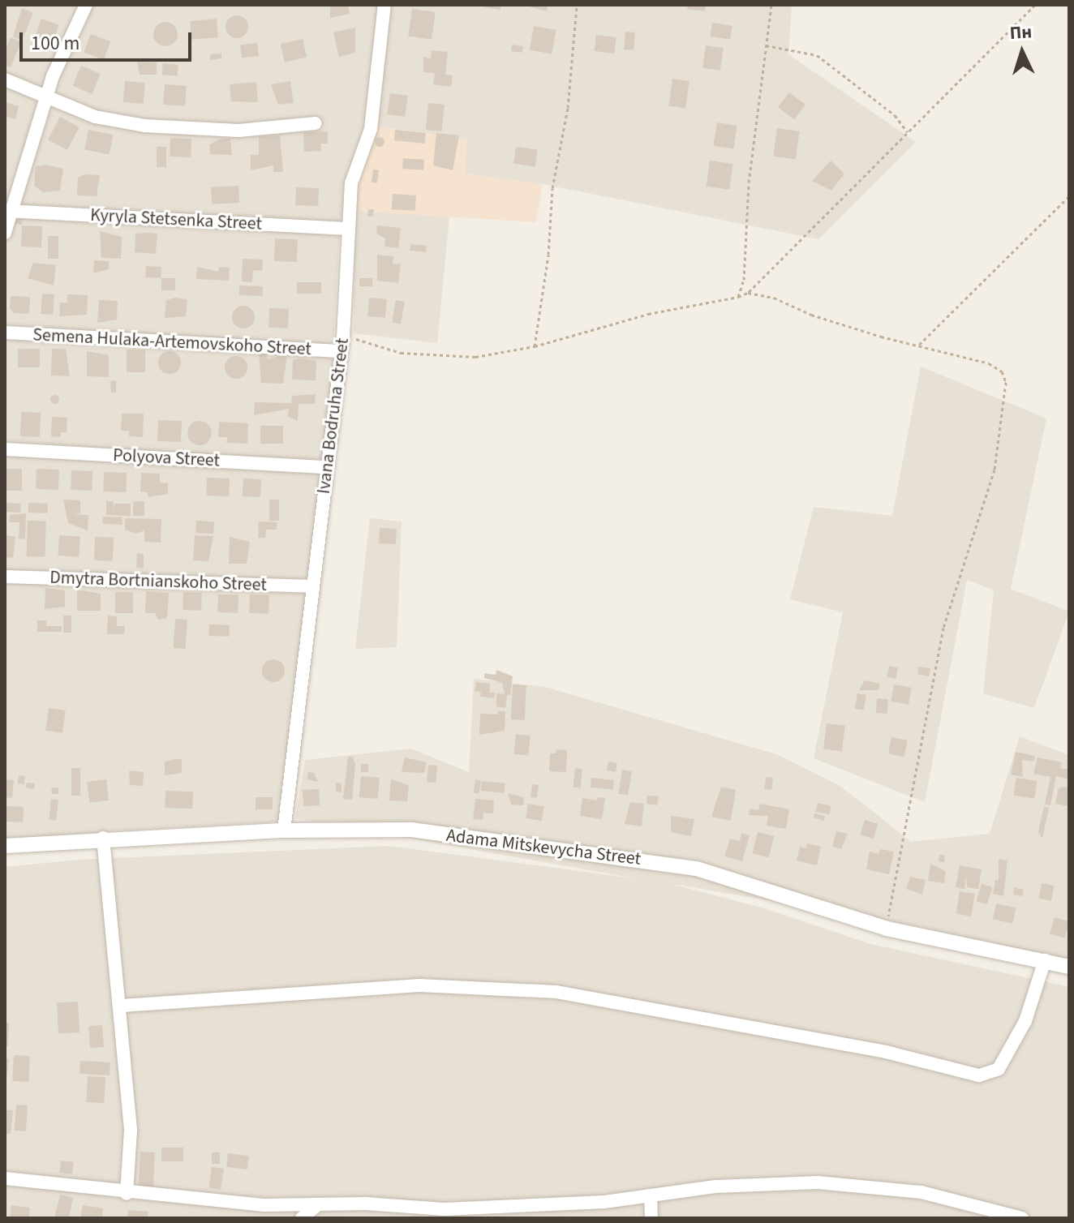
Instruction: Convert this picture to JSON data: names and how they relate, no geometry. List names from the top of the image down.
{
  "streets": {
    "street": [
      "Kyryla Stetsenka Street",
      "Semena Hulaka-Artemovskoho Street",
      "Ivana Bodruha Street",
      "Polyova Street",
      "Dmytra Bortnianskoho Street",
      "Adama Mitskevycha Street"
    ]
  },
  "crossings": [
    ["Kyryla Stetsenka Street", "Ivana Bodruha Street"],
    ["Semena Hulaka-Artemovskoho Street", "Ivana Bodruha Street"],
    ["Ivana Bodruha Street", "Polyova Street"],
    ["Ivana Bodruha Street", "Dmytra Bortnianskoho Street"],
    ["Ivana Bodruha Street", "Adama Mitskevycha Street"]
  ],
  "scale_bar": "100 m",
  "north": "top"
}
